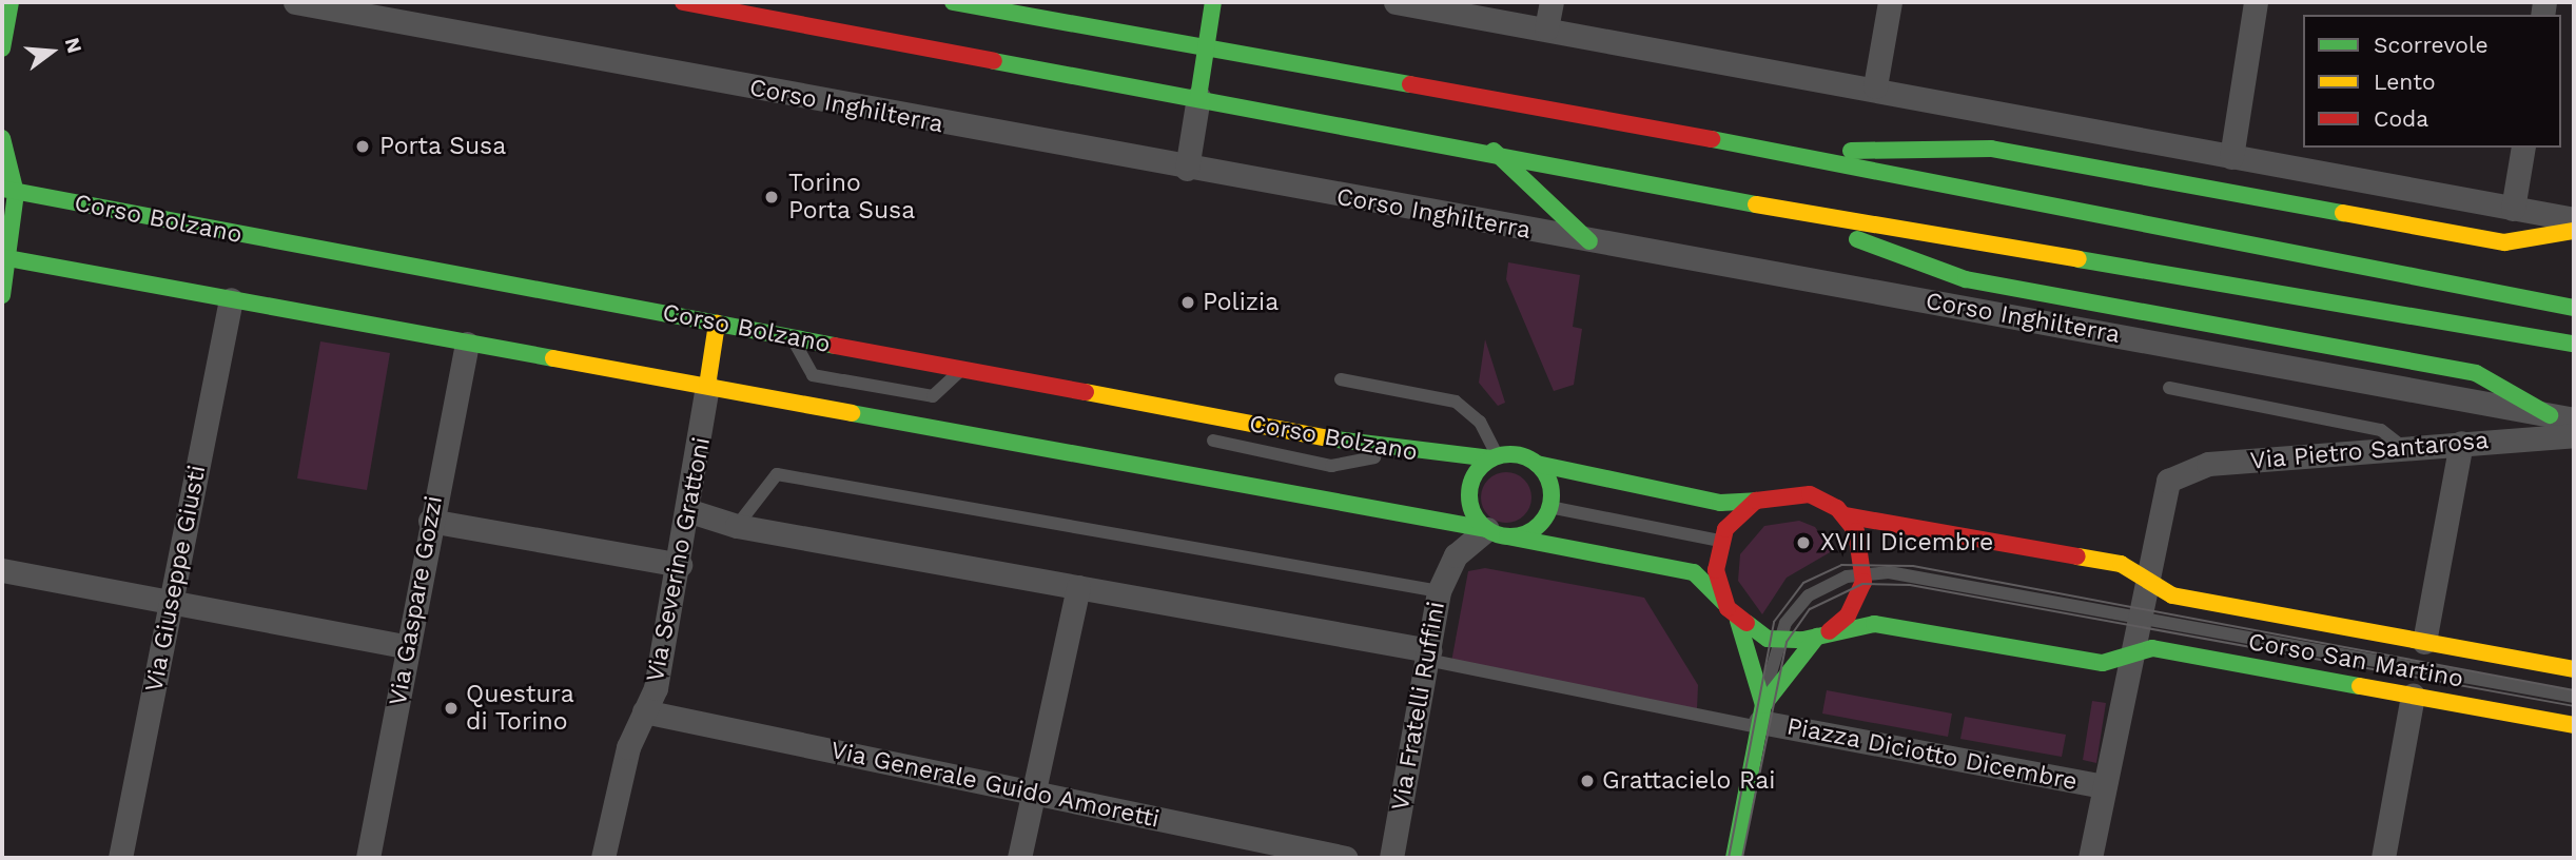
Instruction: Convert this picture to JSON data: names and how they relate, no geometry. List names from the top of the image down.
{
  "streets": {
    "main road": ["Corso Bolzano", "Corso San Martino"],
    "street": [
      "Corso Inghilterra",
      "Via Pietro Santarosa",
      "Via Severino Grattoni",
      "Via Giuseppe Giusti",
      "Via Gaspare Gozzi",
      "Via Fratelli Ruffini",
      "Piazza Diciotto Dicembre",
      "Via Generale Guido Amoretti"
    ]
  },
  "crossings": [
    ["Corso Bolzano", "Via Fratelli Ruffini"],
    ["Via Pietro Santarosa", "Piazza Diciotto Dicembre"],
    ["Via Severino Grattoni", "Via Generale Guido Amoretti"],
    ["Corso San Martino", "Piazza Diciotto Dicembre"]
  ],
  "places": [
    "Porta Susa",
    "Torino Porta Susa",
    "Polizia",
    "XVIII Dicembre",
    "Questura di Torino",
    "Grattacielo Rai"
  ],
  "legend": ["Scorrevole", "Lento", "Coda"],
  "north": "right"
}
